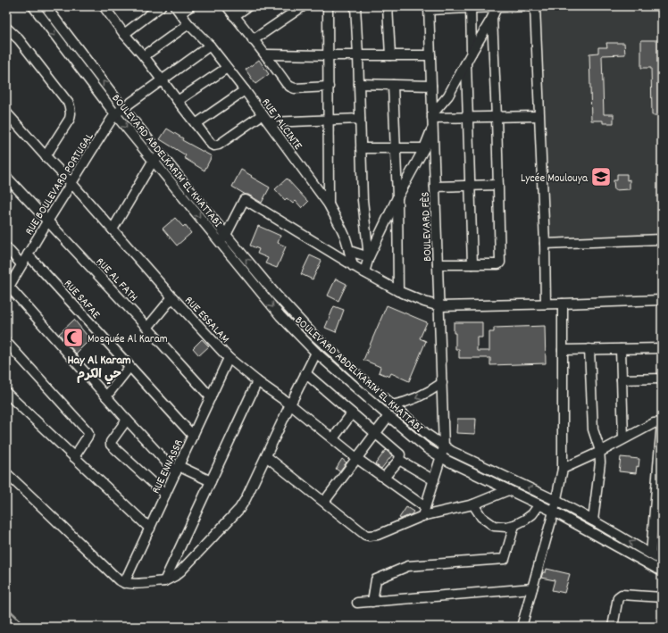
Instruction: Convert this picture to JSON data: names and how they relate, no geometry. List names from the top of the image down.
{
  "streets": {
    "street": [
      "RUE TALCINTE",
      "BOULEVARD ABDELKARIM EL KHATTABI",
      "RUE BOULEVARD PORTUGAL",
      "BOULEVARD FÈS",
      "RUE AL FATH",
      "RUE SAFAE",
      "RUE ESSALAM",
      "RUE ENNASSR"
    ]
  },
  "crossings": [
    ["RUE TALCINTE", "RUE BOULEVARD PORTUGAL"],
    ["BOULEVARD ABDELKARIM EL KHATTABI", "RUE BOULEVARD PORTUGAL"],
    ["BOULEVARD ABDELKARIM EL KHATTABI", "BOULEVARD FÈS"],
    ["RUE BOULEVARD PORTUGAL", "RUE AL FATH"],
    ["RUE BOULEVARD PORTUGAL", "RUE SAFAE"],
    ["RUE BOULEVARD PORTUGAL", "RUE ESSALAM"],
    ["BOULEVARD FÈS", "RUE ESSALAM"],
    ["RUE AL FATH", "RUE ENNASSR"],
    ["RUE SAFAE", "RUE ENNASSR"],
    ["RUE ESSALAM", "RUE ENNASSR"]
  ],
  "districts": ["Hay Al Karam حي الكرم"],
  "places": {
    "school or university": ["Lycée Moulouya"],
    "mosque": ["Mosquée Al Karam"]
  }
}
